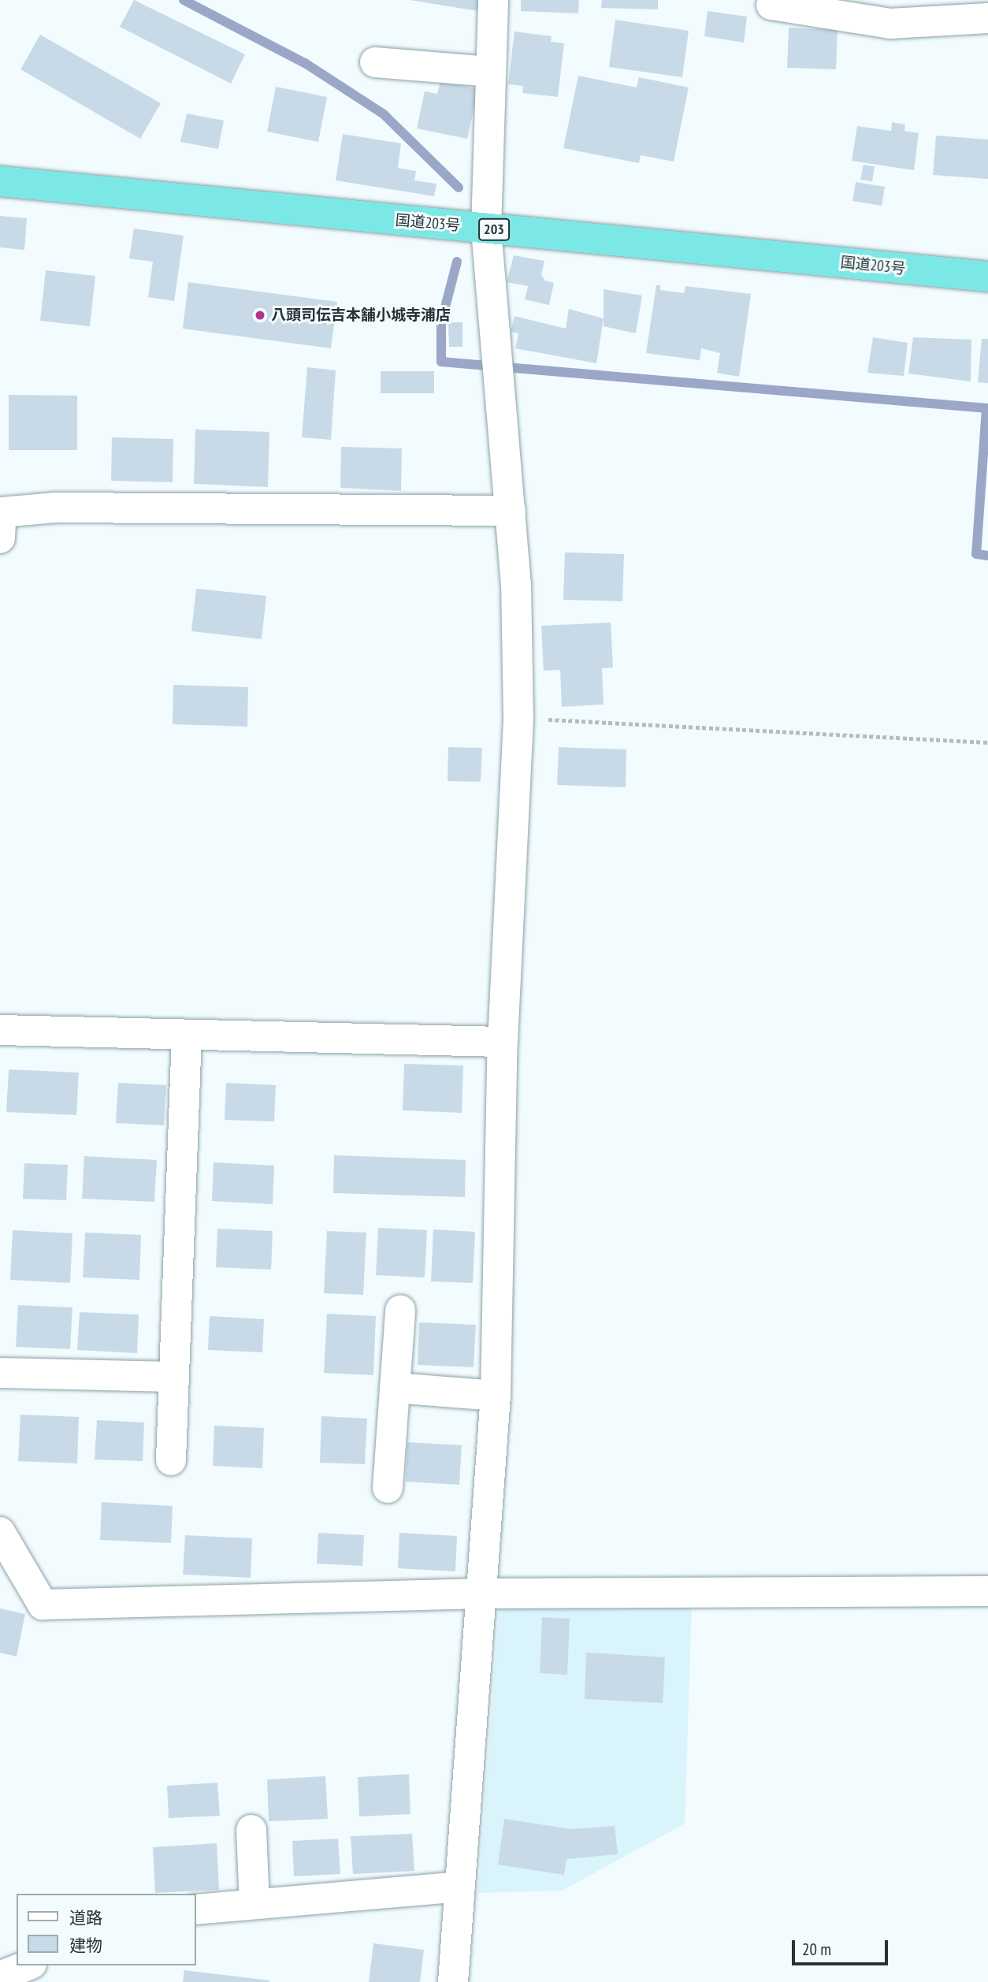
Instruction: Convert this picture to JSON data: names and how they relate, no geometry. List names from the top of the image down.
{
  "streets": {
    "highway": ["国道203号", "203"]
  },
  "places": ["八頭司伝吉本舗小城寺浦店"],
  "legend": ["道路", "建物"],
  "scale_bar": "20 m"
}
